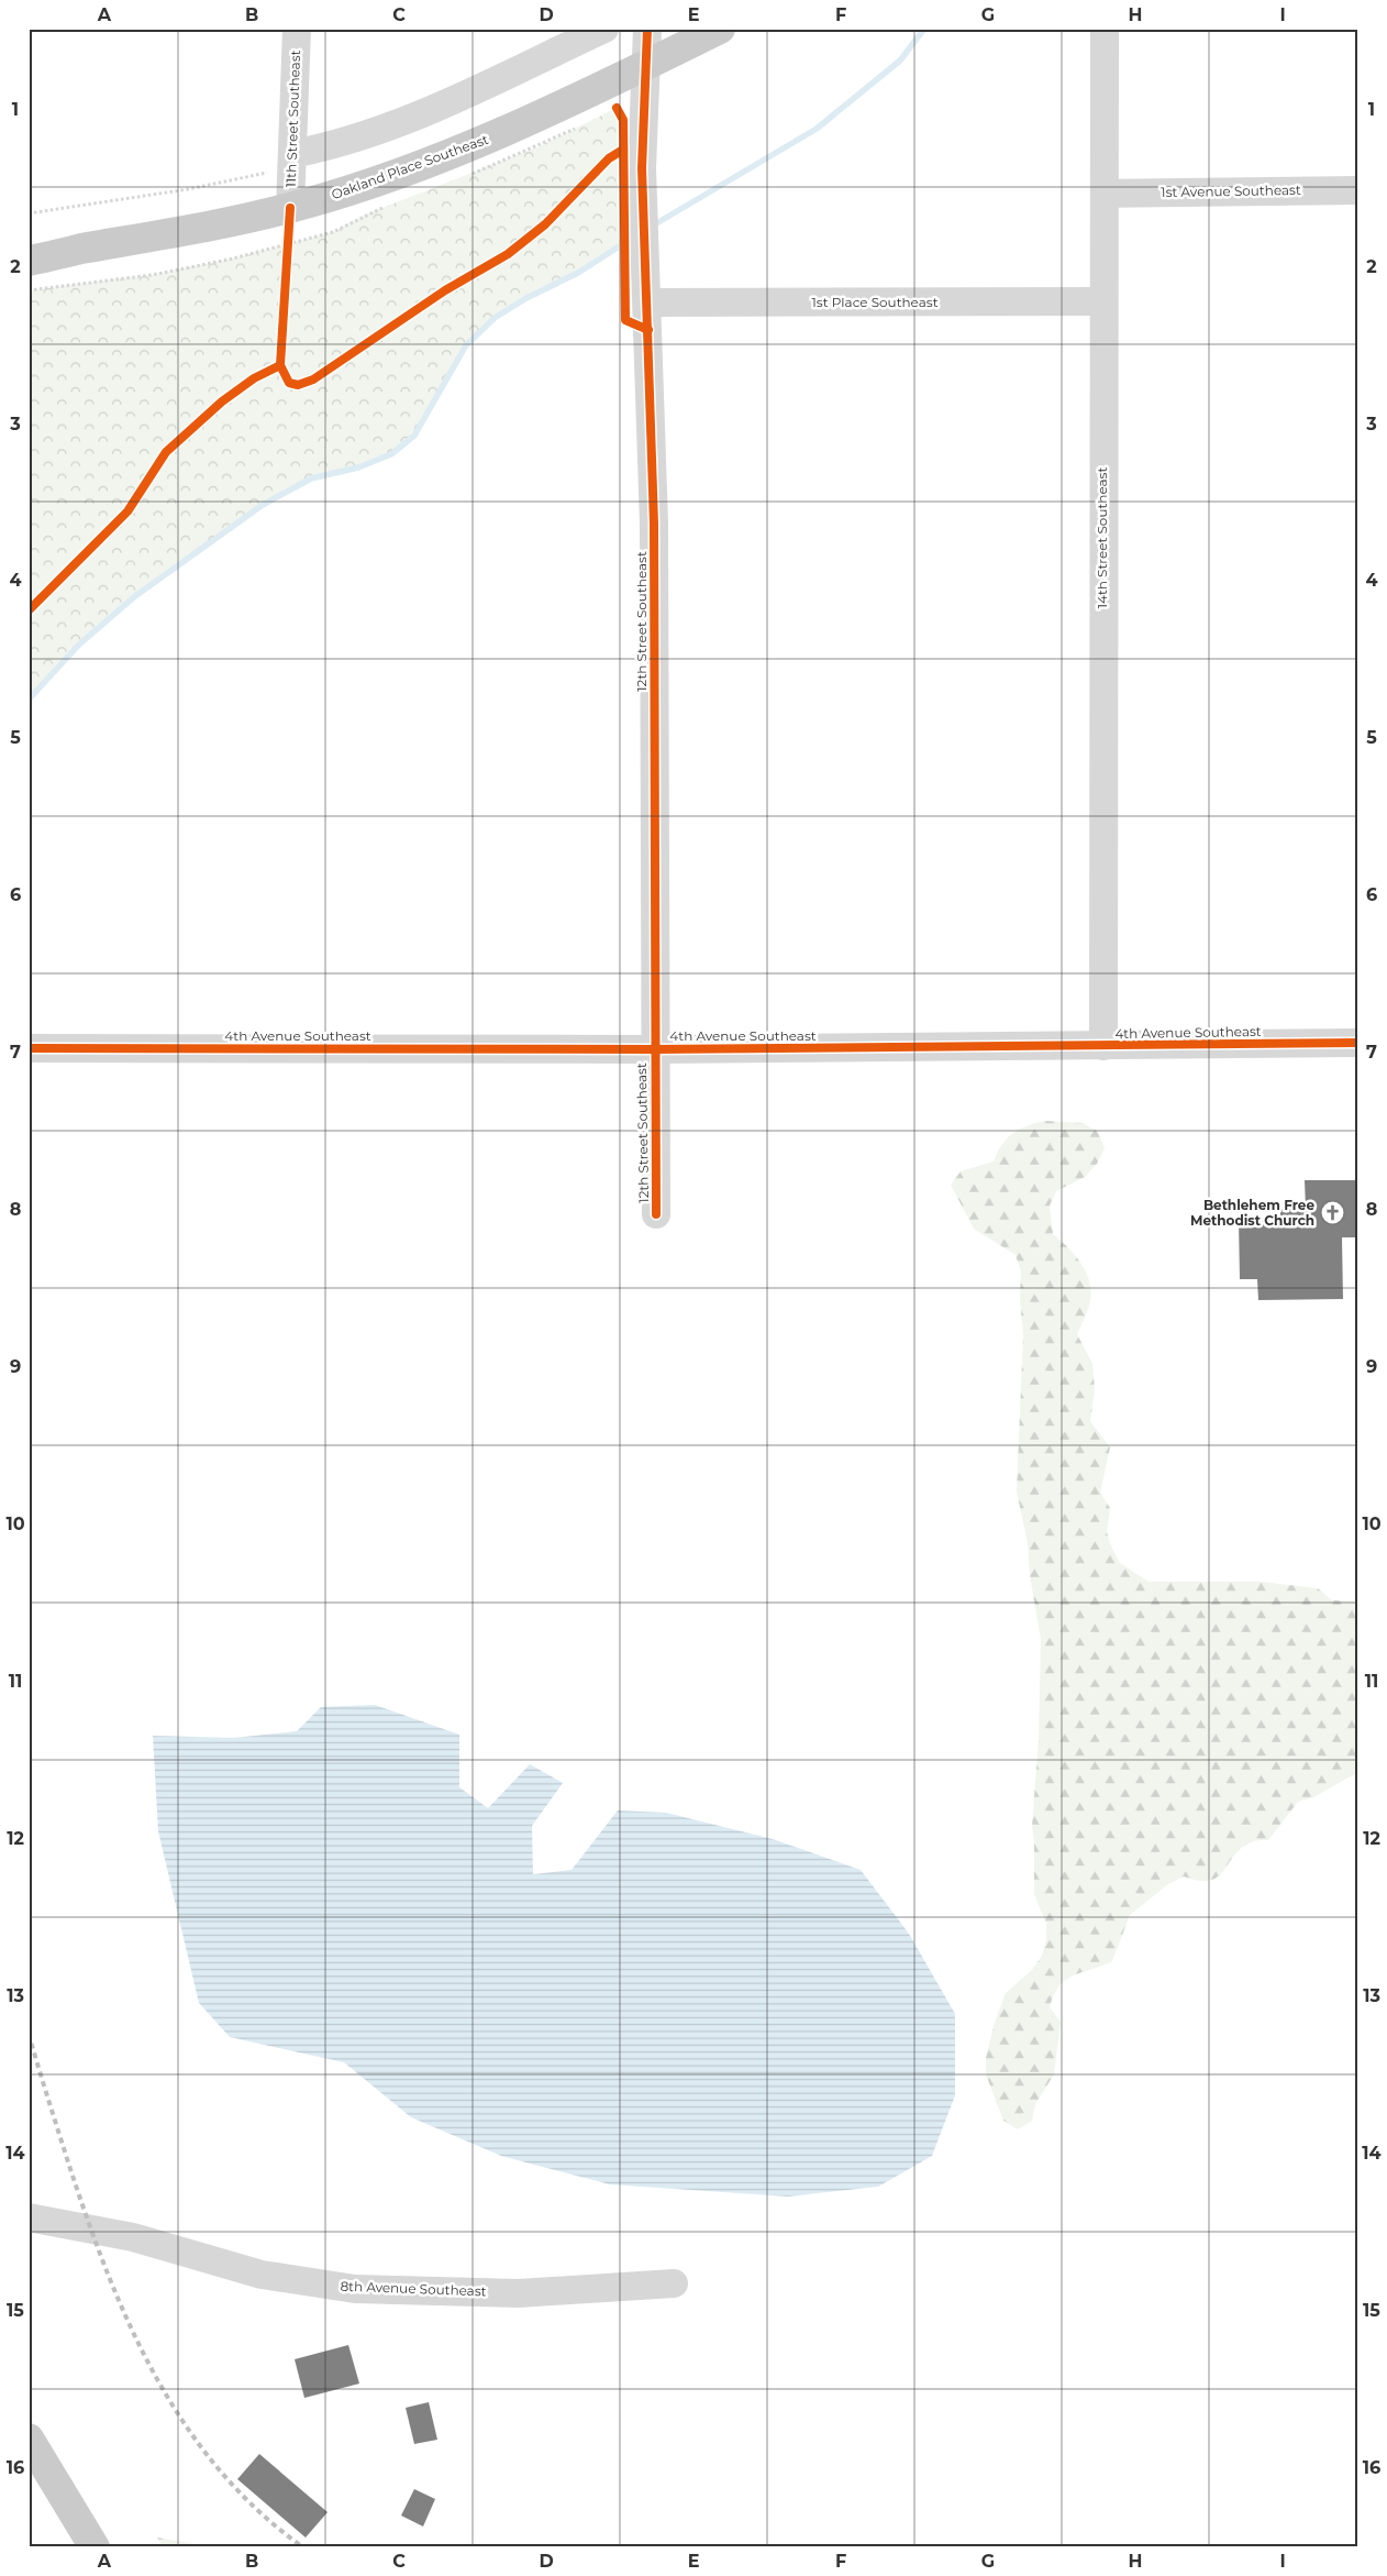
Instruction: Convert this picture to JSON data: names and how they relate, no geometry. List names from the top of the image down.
{
  "streets": {
    "main road": ["Oakland Place Southeast"],
    "street": [
      "11th Street Southeast",
      "1st Avenue Southeast",
      "1st Place Southeast",
      "14th Street Southeast",
      "12th Street Southeast",
      "4th Avenue Southeast",
      "8th Avenue Southeast"
    ]
  },
  "crossings": [
    ["11th Street Southeast", "Oakland Place Southeast"],
    ["Oakland Place Southeast", "12th Street Southeast"],
    ["1st Avenue Southeast", "14th Street Southeast"],
    ["1st Place Southeast", "14th Street Southeast"],
    ["1st Place Southeast", "12th Street Southeast"],
    ["14th Street Southeast", "4th Avenue Southeast"],
    ["12th Street Southeast", "4th Avenue Southeast"]
  ],
  "places": {
    "church": ["Bethlehem Free Methodist Church"]
  },
  "grid": {
    "columns": [
      "A",
      "B",
      "C",
      "D",
      "E",
      "F",
      "G",
      "H",
      "I"
    ],
    "rows": [
      "1",
      "2",
      "3",
      "4",
      "5",
      "6",
      "7",
      "8",
      "9",
      "10",
      "11",
      "12",
      "13",
      "14",
      "15",
      "16"
    ]
  }
}
